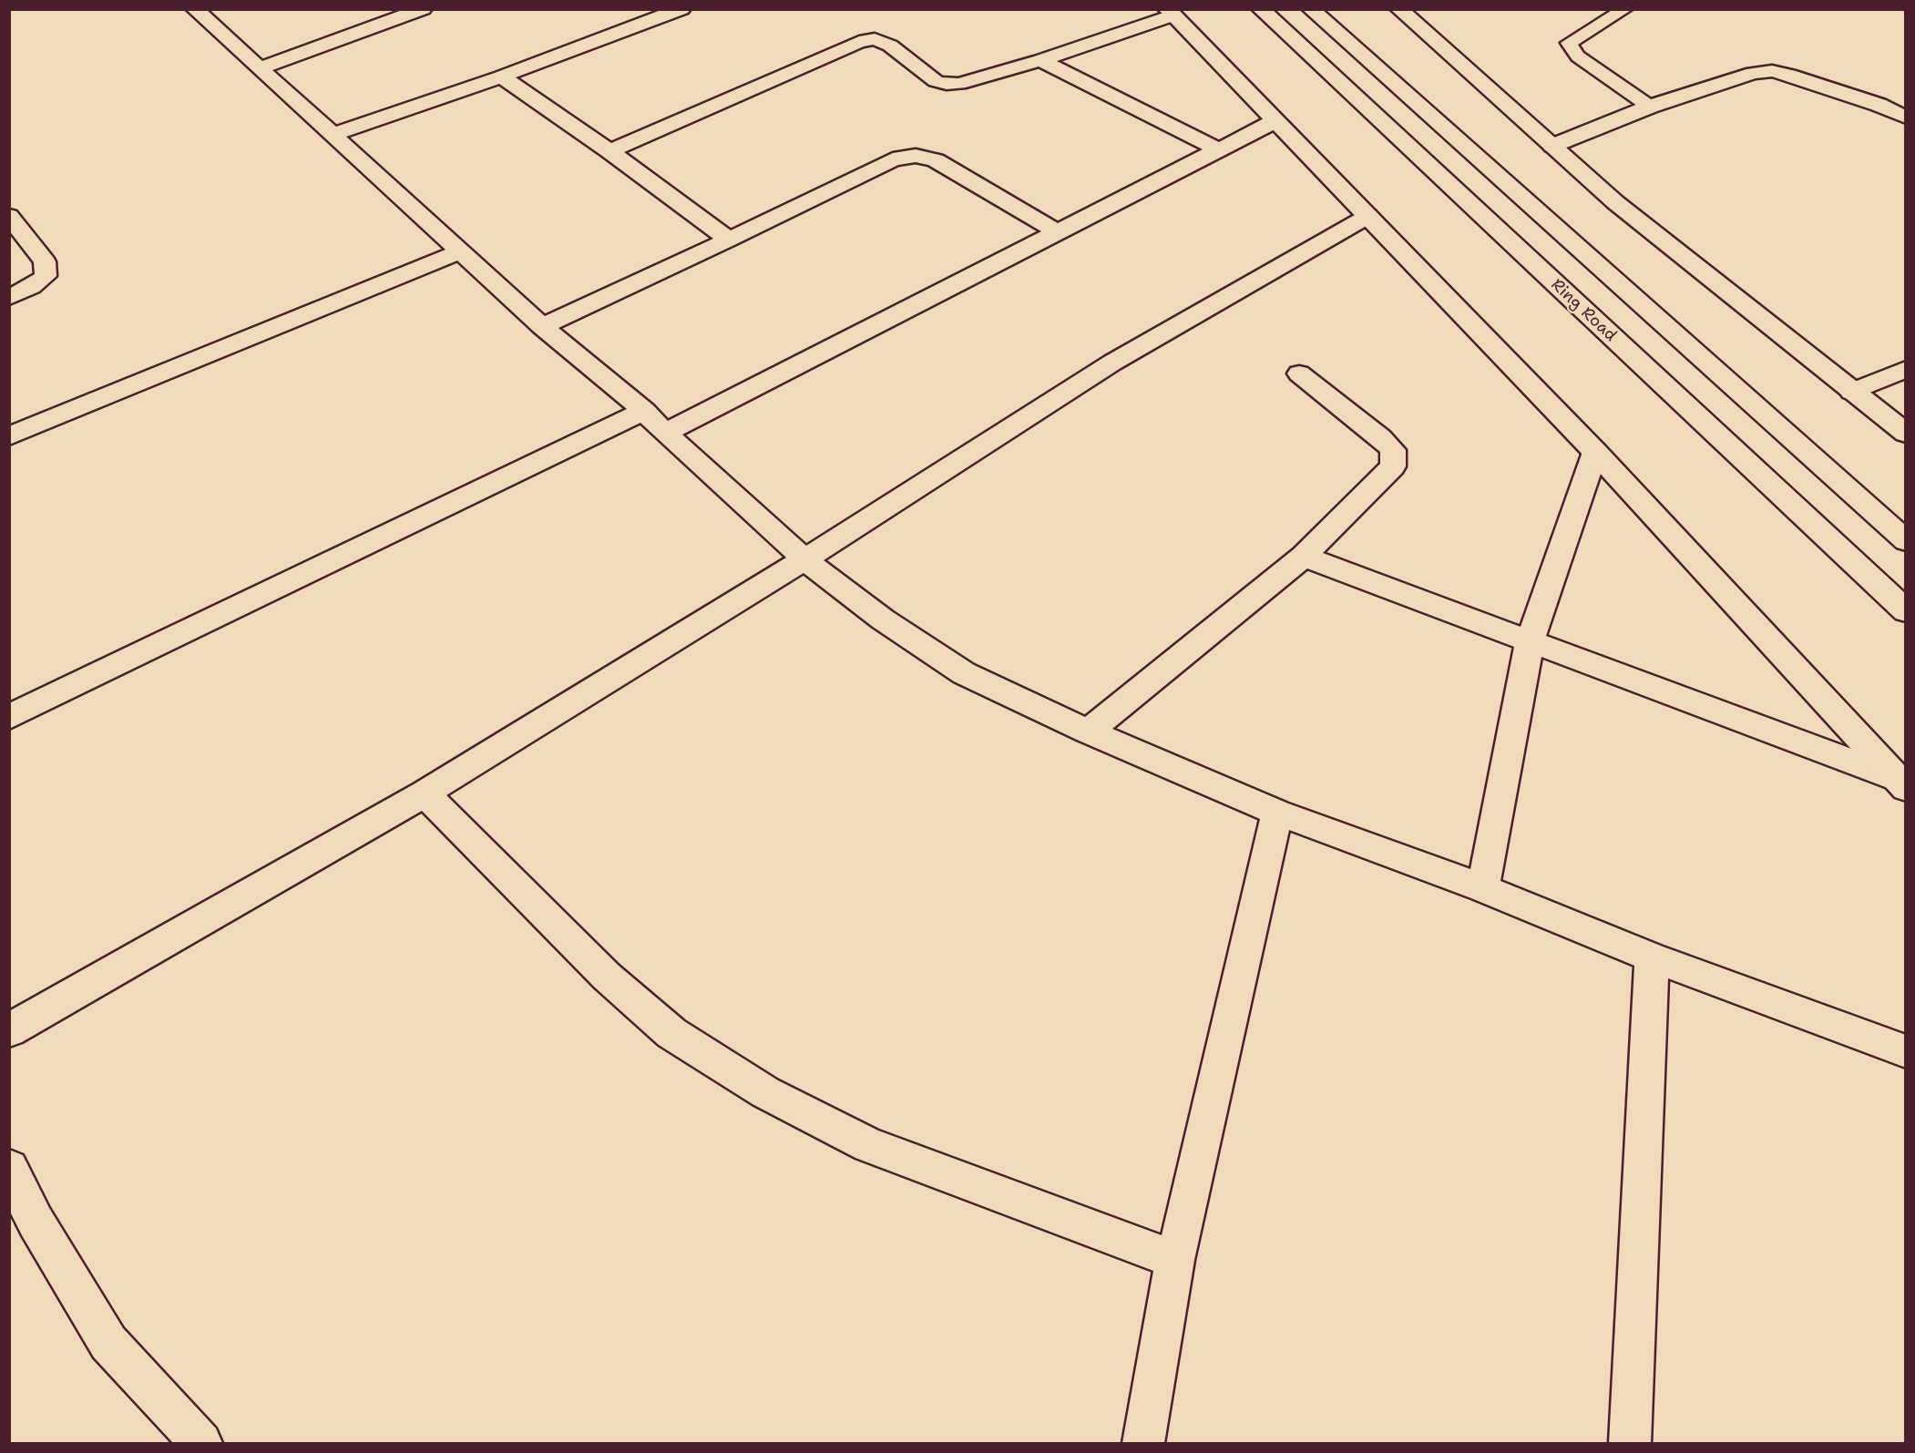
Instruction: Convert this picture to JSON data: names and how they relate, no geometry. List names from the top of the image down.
{
  "streets": {
    "main road": ["Ring Road"]
  }
}
